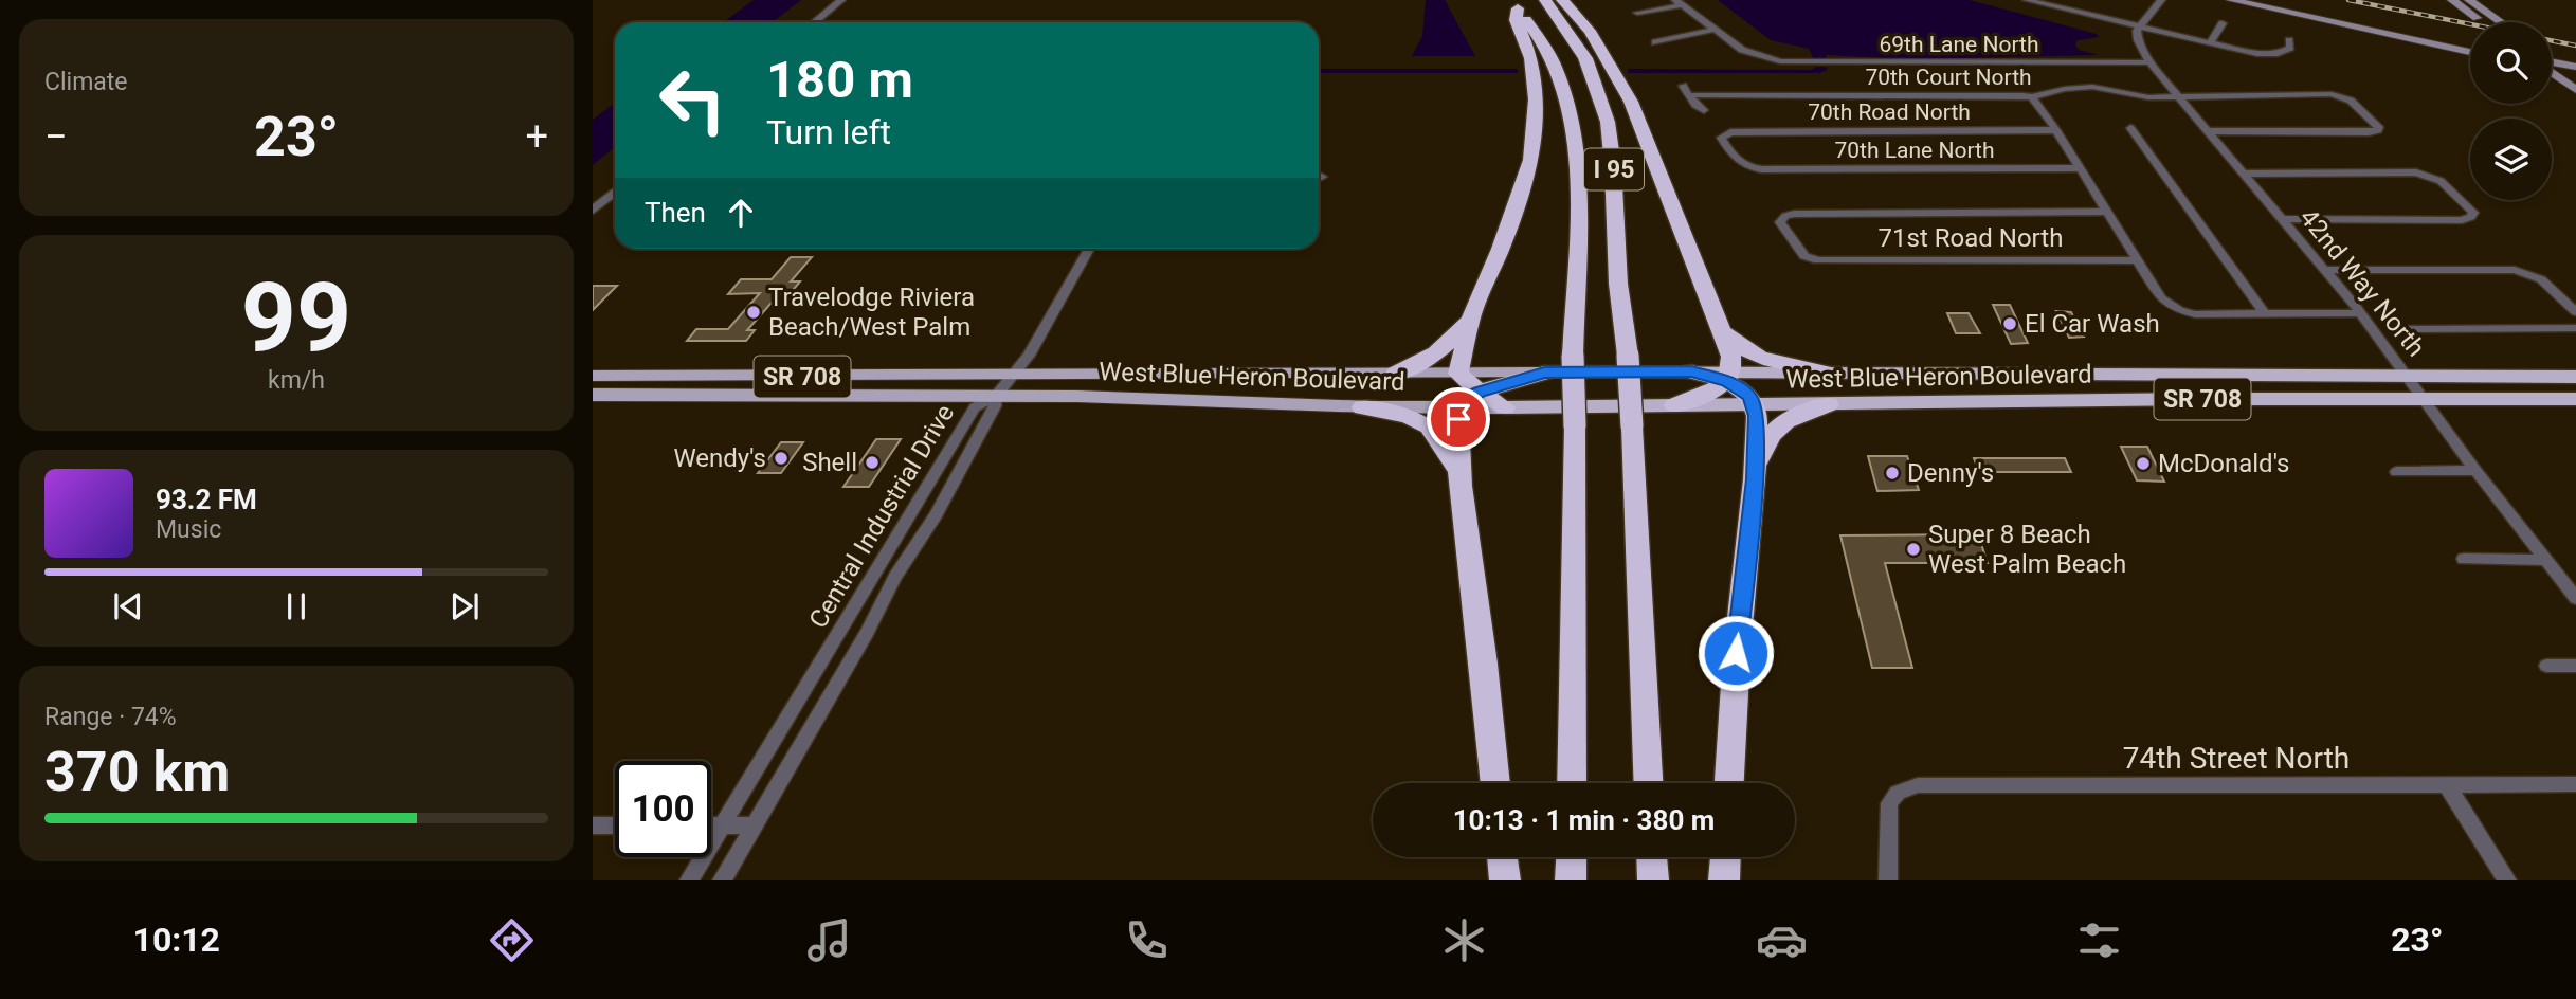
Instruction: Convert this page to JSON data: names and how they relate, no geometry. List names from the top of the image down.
{
  "streets": {
    "highway": ["I 95", "SR 708", "West Blue Heron Boulevard"],
    "street": [
      "69th Lane North",
      "70th Court North",
      "70th Road North",
      "70th Lane North",
      "71st Road North",
      "42nd Way North",
      "Central Industrial Drive",
      "74th Street North"
    ]
  },
  "crossings": [
    ["69th Lane North", "42nd Way North"],
    ["70th Court North", "42nd Way North"],
    ["70th Road North", "70th Lane North"],
    ["42nd Way North", "West Blue Heron Boulevard"],
    ["West Blue Heron Boulevard", "Central Industrial Drive"]
  ],
  "places": [
    "Travelodge Riviera Beach/West Palm",
    "El Car Wash",
    "Wendy's",
    "Shell",
    "McDonald's",
    "Denny's",
    "Super 8 Beach West Palm Beach"
  ],
  "page": {
    "tile": [
      "Climate",
      ["99", "km/h"],
      ["Range · 74%", "370 km"]
    ],
    "turn": ["180 m", "Turn left"],
    "heat": ["−", "23°", "+"],
    "then": "Then",
    "song": ["93.2 FM", "Music"],
    "limit": "100",
    "trip": "10:13 · 1 min · 380 m",
    "tabs": ["10:12", "23°"]
  }
}
